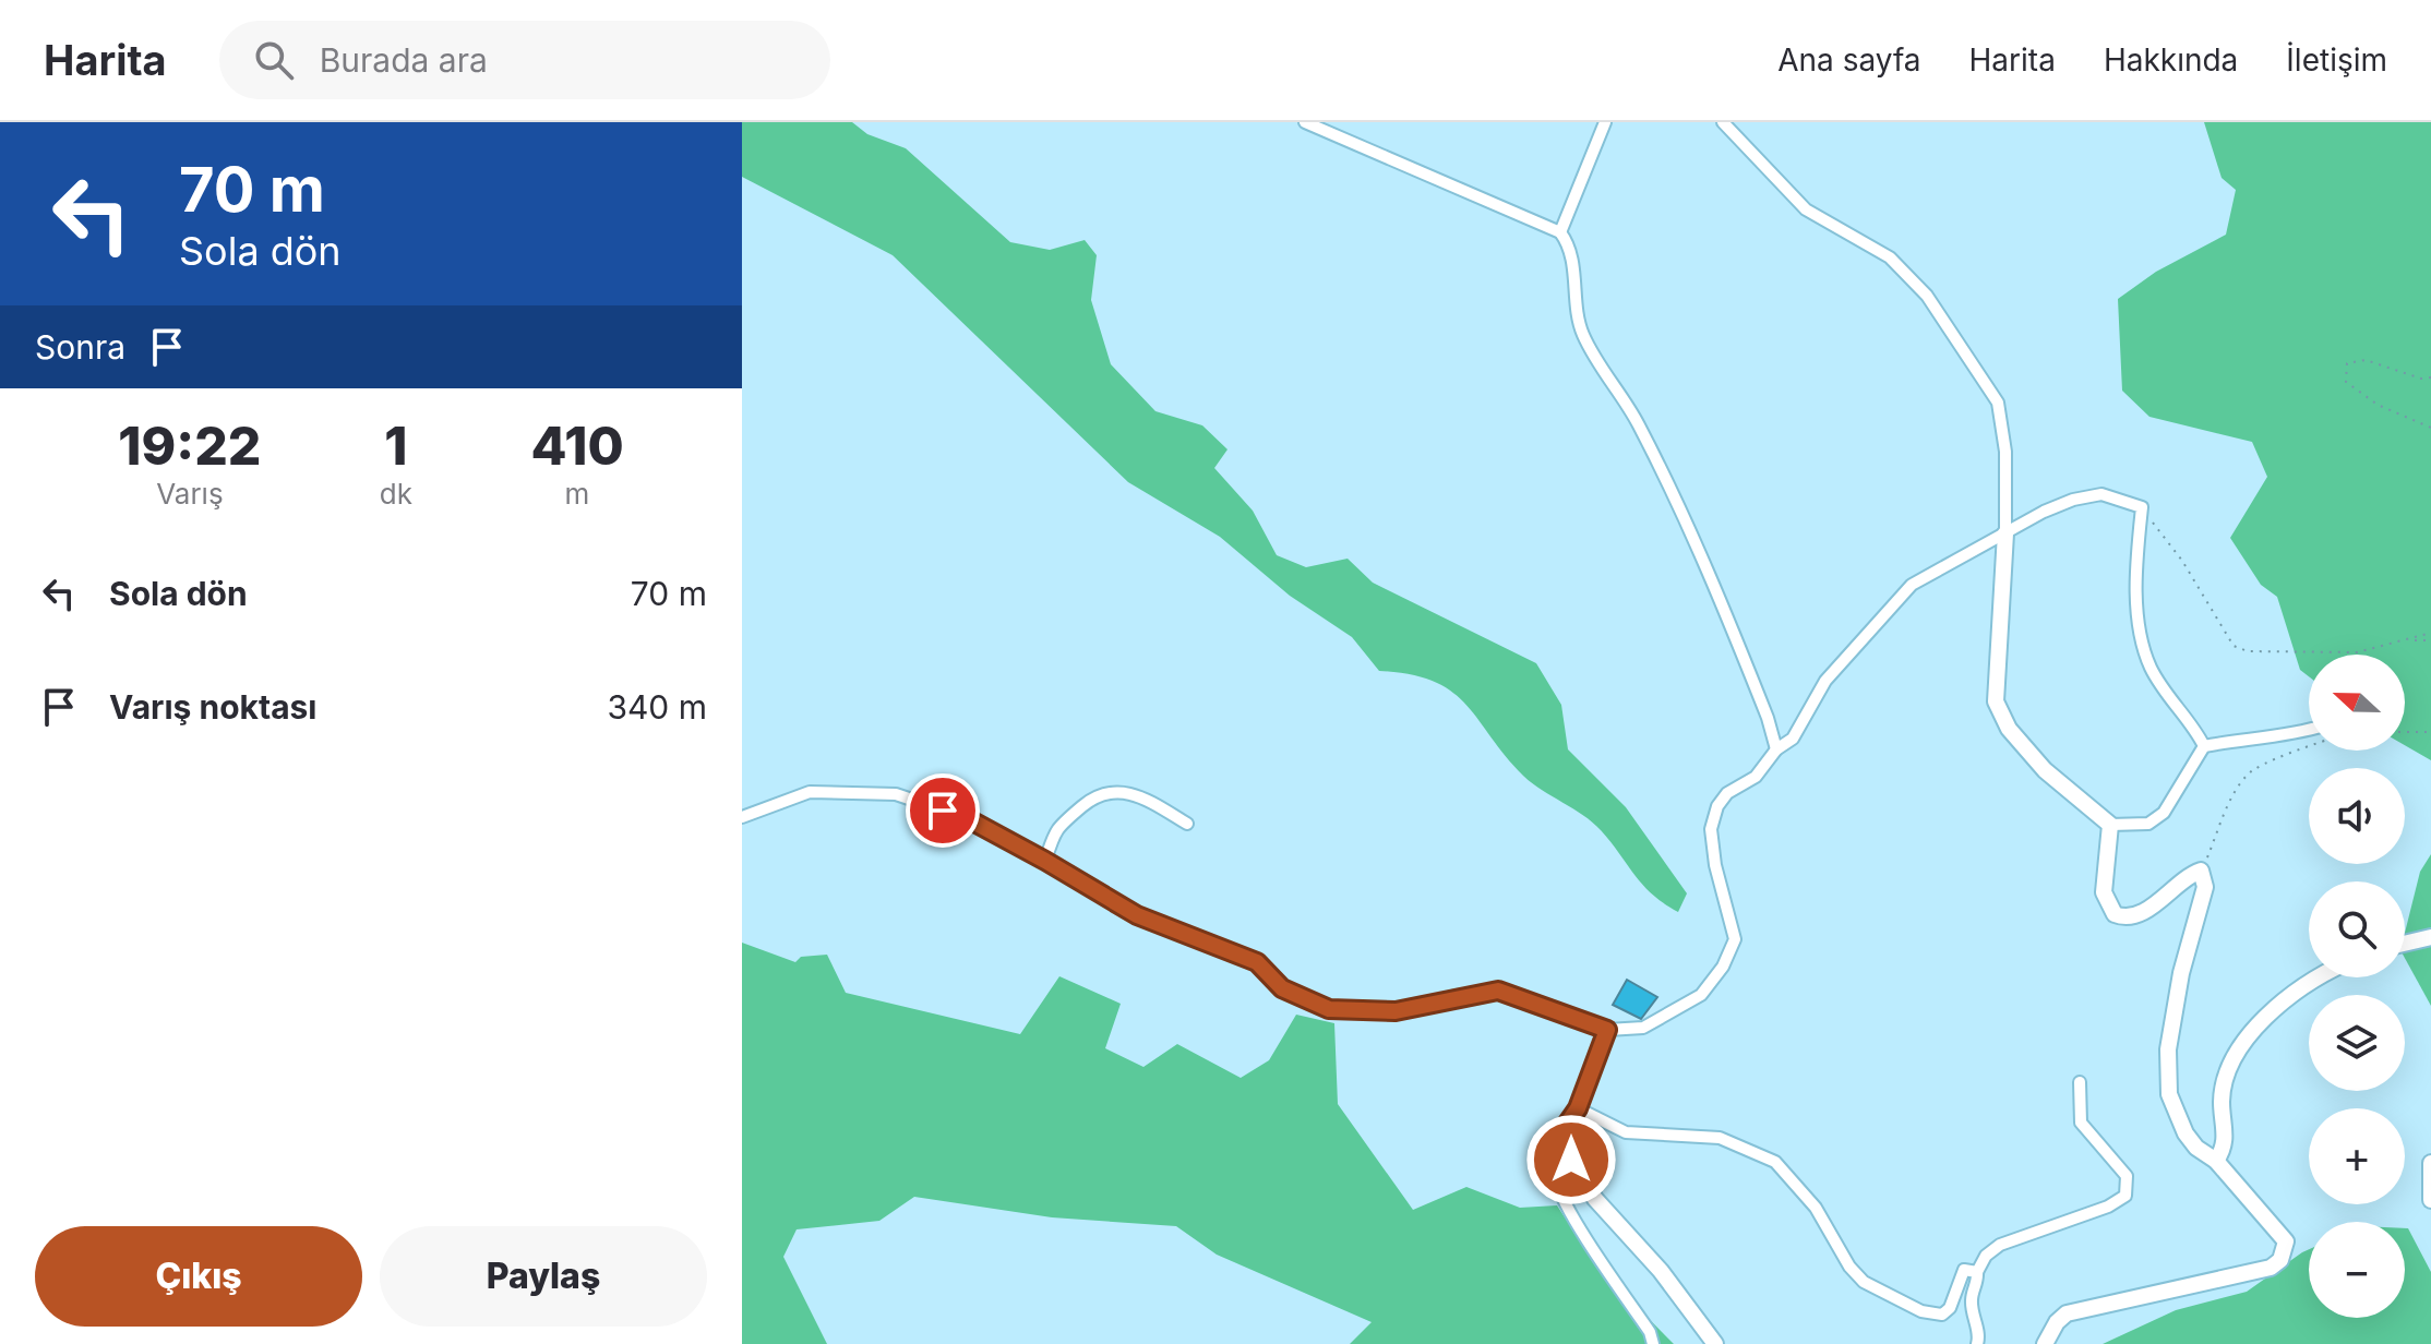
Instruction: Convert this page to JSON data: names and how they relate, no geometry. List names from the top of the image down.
{
  "north": "left",
  "page": {
    "header": "Harita",
    "search": "Burada ara",
    "nav": [
      "Ana sayfa",
      "Harita",
      "Hakkında",
      "İletişim"
    ],
    "turn": ["70 m", "Sola dön"],
    "then": "Sonra",
    "eta": [
      "19:22",
      "Varış",
      "1",
      "dk",
      "410",
      "m"
    ],
    "list": [
      {
        "name": "Sola dön",
        "value": "70 m"
      },
      {
        "name": "Varış noktası",
        "value": "340 m"
      }
    ],
    "map_buttons": ["+", "−"],
    "buttons": ["Çıkış", "Paylaş"]
  }
}
